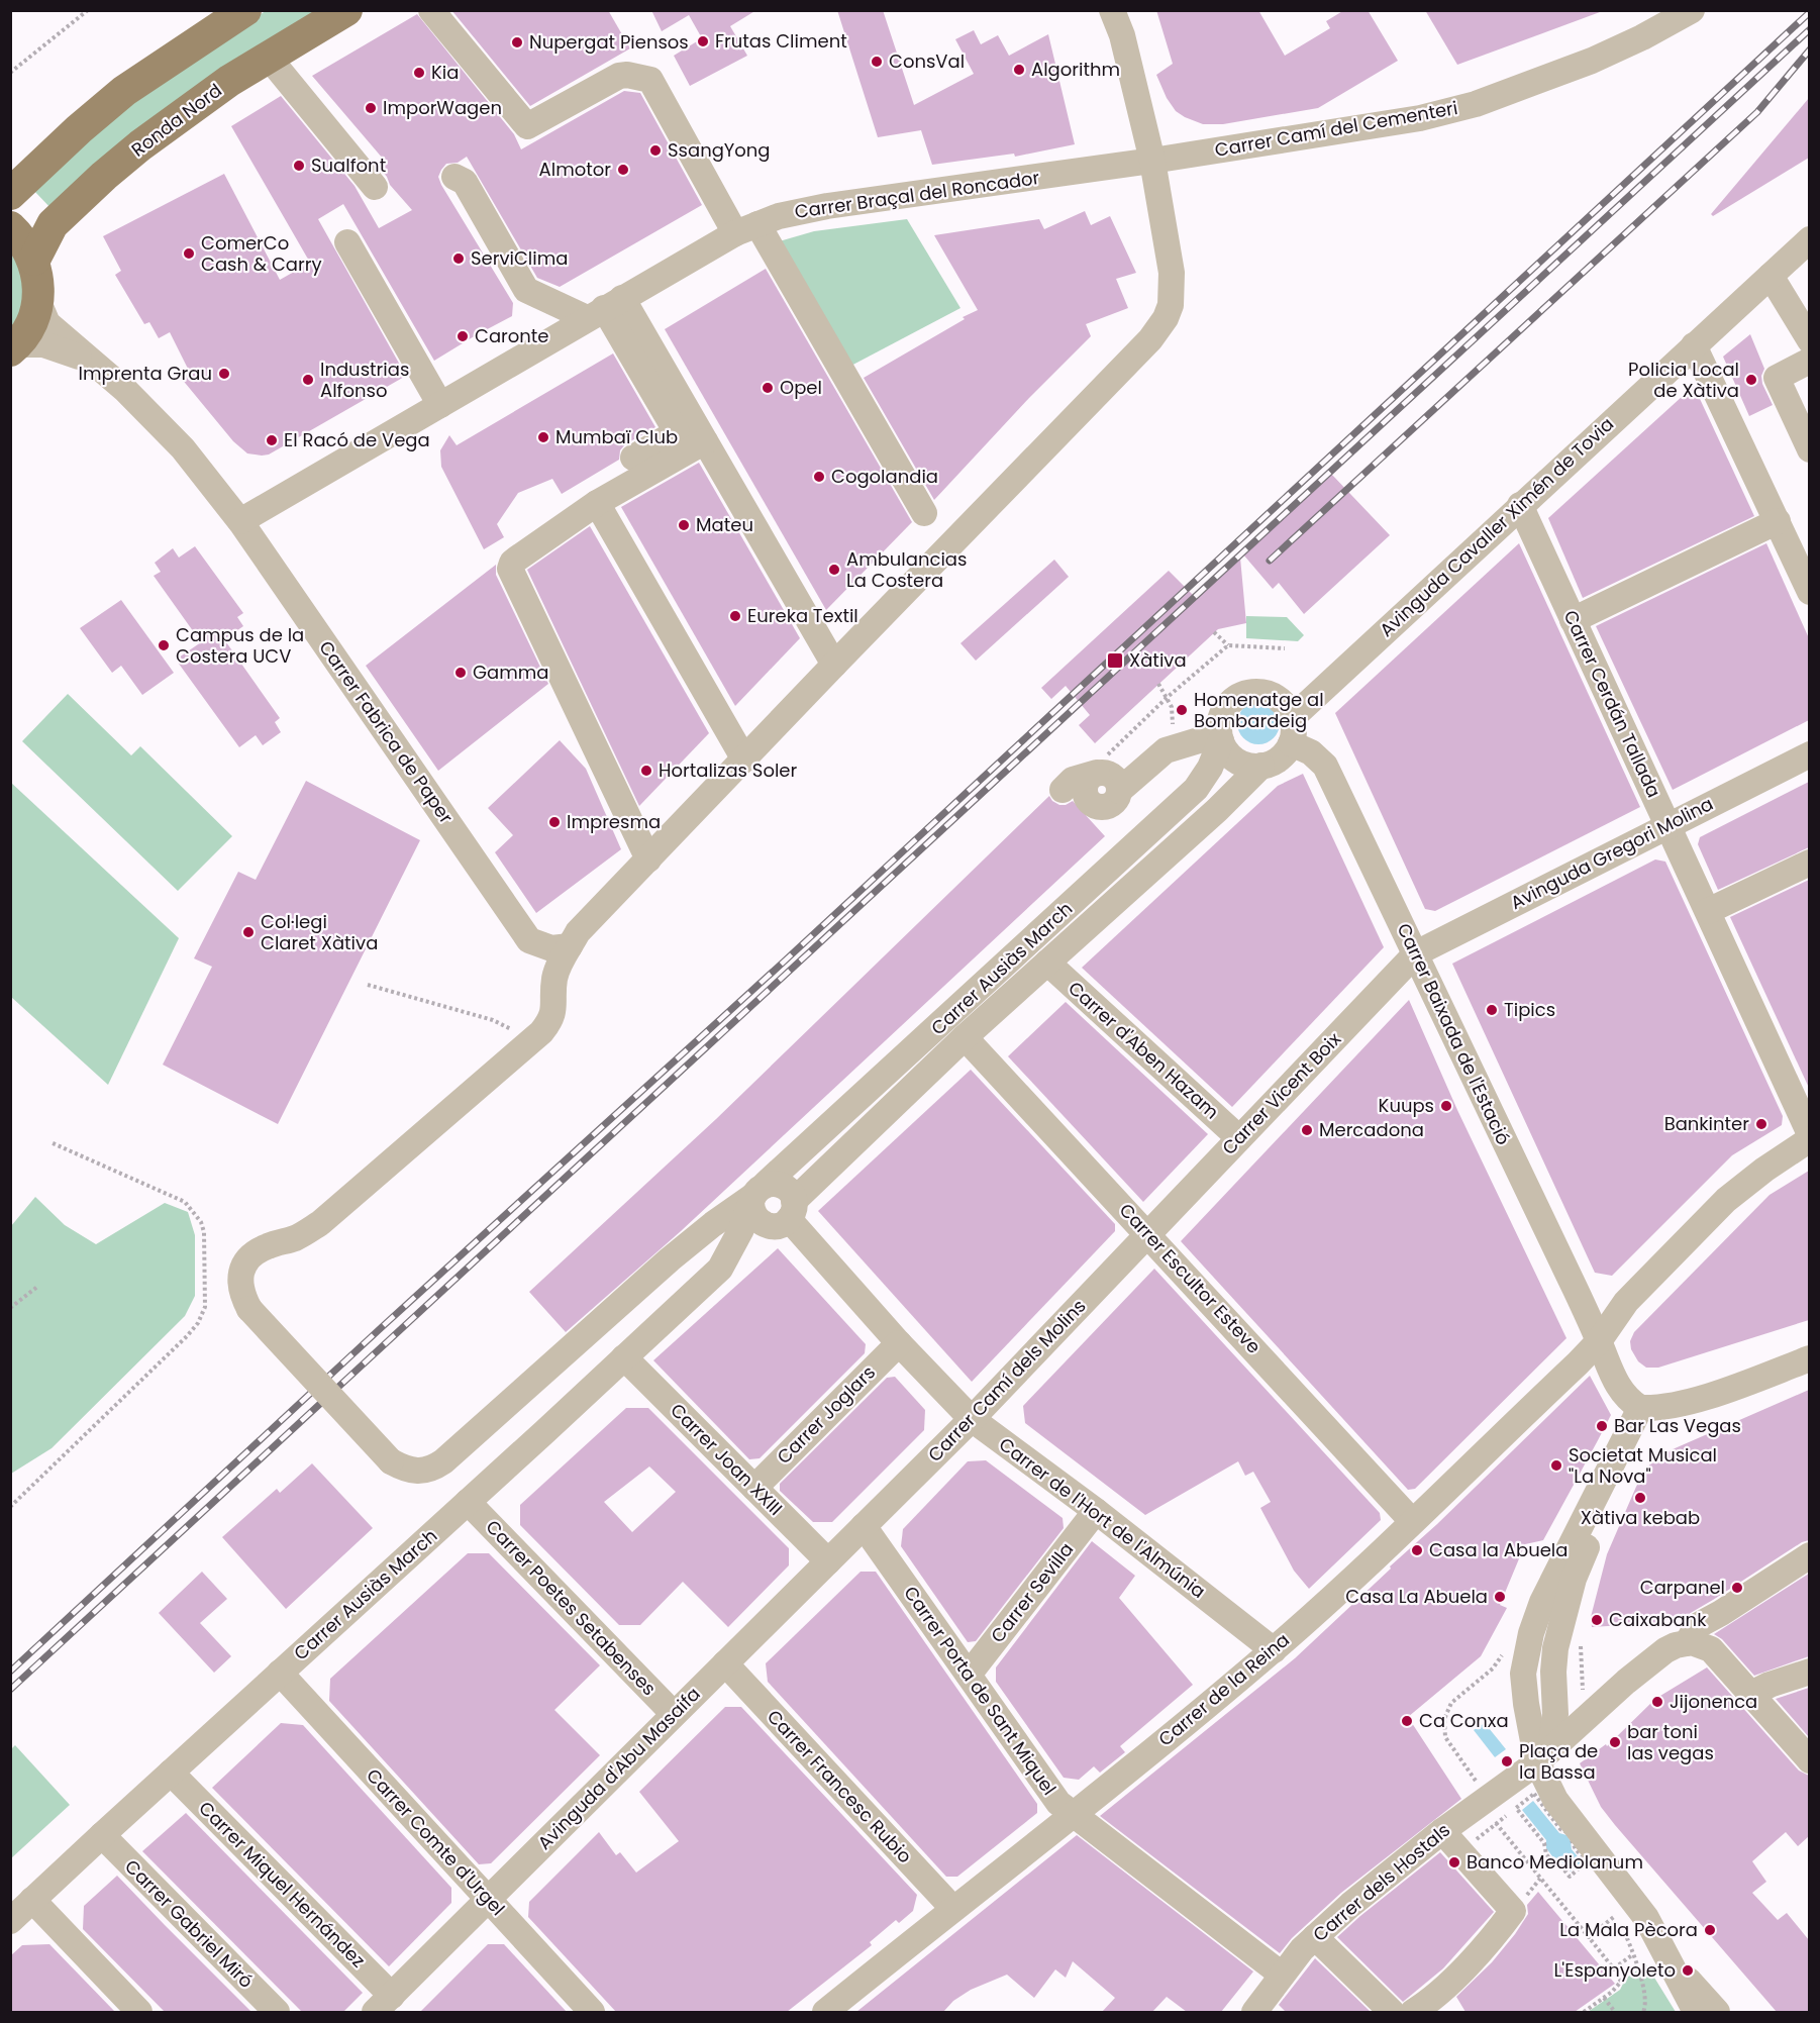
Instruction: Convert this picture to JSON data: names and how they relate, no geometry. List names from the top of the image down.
{
  "streets": {
    "main road": ["Ronda Nord"],
    "street": [
      "Carrer Camí del Cementeri",
      "Carrer Braçal del Roncador",
      "Avinguda Cavaller Ximén de Tovia",
      "Carrer Cerdán Tallada",
      "Carrer Fabrica de Paper",
      "Avinguda Gregori Molina",
      "Carrer Ausiàs March",
      "Carrer Baixada de l'Estació",
      "Carrer d'Aben Hazam",
      "Carrer Vicent Boix",
      "Carrer Escultor Esteve",
      "Carrer Camí dels Molins",
      "Carrer Joglars",
      "Carrer Joan XXIII",
      "Carrer de l'Hort de l'Almúnia",
      "Carrer Sevilla",
      "Carrer Poetes Setabenses",
      "Carrer de la Reina",
      "Carrer Porta de Sant Miquel",
      "Avinguda d'Abu Masaifa",
      "Carrer Francesc Rubio",
      "Carrer Comte d'Urgel",
      "Carrer dels Hostals",
      "Carrer Miquel Hernández",
      "Carrer Gabriel Miró"
    ]
  },
  "crossings": [
    ["Carrer Camí del Cementeri", "Carrer Braçal del Roncador"],
    ["Carrer Braçal del Roncador", "Carrer Fabrica de Paper"],
    ["Avinguda Cavaller Ximén de Tovia", "Carrer Cerdán Tallada"],
    ["Avinguda Cavaller Ximén de Tovia", "Carrer Ausiàs March"],
    ["Avinguda Cavaller Ximén de Tovia", "Carrer Baixada de l'Estació"],
    ["Carrer Cerdán Tallada", "Avinguda Gregori Molina"],
    ["Carrer Cerdán Tallada", "Carrer de la Reina"],
    ["Avinguda Gregori Molina", "Carrer Baixada de l'Estació"],
    ["Avinguda Gregori Molina", "Carrer Vicent Boix"],
    ["Carrer Ausiàs March", "Carrer Baixada de l'Estació"],
    ["Carrer Ausiàs March", "Carrer d'Aben Hazam"],
    ["Carrer Ausiàs March", "Carrer Escultor Esteve"],
    ["Carrer Ausiàs March", "Carrer Joan XXIII"],
    ["Carrer Ausiàs March", "Carrer de l'Hort de l'Almúnia"],
    ["Carrer Ausiàs March", "Carrer Poetes Setabenses"],
    ["Carrer Ausiàs March", "Carrer Comte d'Urgel"],
    ["Carrer Ausiàs March", "Carrer Miquel Hernández"],
    ["Carrer Ausiàs March", "Carrer Gabriel Miró"],
    ["Carrer Baixada de l'Estació", "Carrer Vicent Boix"],
    ["Carrer Baixada de l'Estació", "Carrer de la Reina"],
    ["Carrer d'Aben Hazam", "Carrer Vicent Boix"],
    ["Carrer Vicent Boix", "Carrer Escultor Esteve"],
    ["Carrer Vicent Boix", "Carrer Camí dels Molins"],
    ["Carrer Escultor Esteve", "Carrer Camí dels Molins"],
    ["Carrer Escultor Esteve", "Carrer de la Reina"],
    ["Carrer Camí dels Molins", "Carrer de l'Hort de l'Almúnia"],
    ["Carrer Camí dels Molins", "Carrer Porta de Sant Miquel"],
    ["Carrer Camí dels Molins", "Avinguda d'Abu Masaifa"],
    ["Carrer Joglars", "Carrer Joan XXIII"],
    ["Carrer Joglars", "Carrer de l'Hort de l'Almúnia"],
    ["Carrer Joan XXIII", "Avinguda d'Abu Masaifa"],
    ["Carrer de l'Hort de l'Almúnia", "Carrer Sevilla"],
    ["Carrer de l'Hort de l'Almúnia", "Carrer de la Reina"],
    ["Carrer Sevilla", "Carrer Porta de Sant Miquel"],
    ["Carrer Poetes Setabenses", "Avinguda d'Abu Masaifa"],
    ["Carrer de la Reina", "Carrer Porta de Sant Miquel"],
    ["Carrer de la Reina", "Carrer Francesc Rubio"],
    ["Carrer Porta de Sant Miquel", "Avinguda d'Abu Masaifa"],
    ["Carrer Porta de Sant Miquel", "Carrer dels Hostals"],
    ["Avinguda d'Abu Masaifa", "Carrer Francesc Rubio"],
    ["Avinguda d'Abu Masaifa", "Carrer Comte d'Urgel"],
    ["Avinguda d'Abu Masaifa", "Carrer Miquel Hernández"]
  ],
  "places": {
    "other": [
      "Frutas Climent",
      "Nupergat Piensos",
      "ConsVal",
      "Algorithm",
      "Kia",
      "ImporWagen",
      "SsangYong",
      "Sualfont",
      "Almotor",
      "ComerCo Cash & Carry",
      "ServiClima",
      "Caronte",
      "Imprenta Grau",
      "Industrias Alfonso",
      "Policia Local de Xàtiva",
      "Opel",
      "Mumbaï Club",
      "El Racó de Vega",
      "Cogolandia",
      "Mateu",
      "Ambulancias La Costera",
      "Eureka Textil",
      "Campus de la Costera UCV",
      "Gamma",
      "Homenatge al Bombardeig",
      "Hortalizas Soler",
      "Impresma",
      "Col·legi Claret Xàtiva",
      "Tipics",
      "Kuups",
      "Bankinter",
      "Mercadona",
      "Bar Las Vegas",
      "Societat Musical \"La Nova\"",
      "Xàtiva kebab",
      "Casa la Abuela",
      "Carpanel",
      "Casa La Abuela",
      "Caixabank",
      "Jijonenca",
      "Ca Conxa",
      "bar toni las vegas",
      "Plaça de la Bassa",
      "Banco Mediolanum",
      "La Mala Pècora",
      "L'Espanyoleto"
    ],
    "transit": ["Xàtiva"]
  }
}
